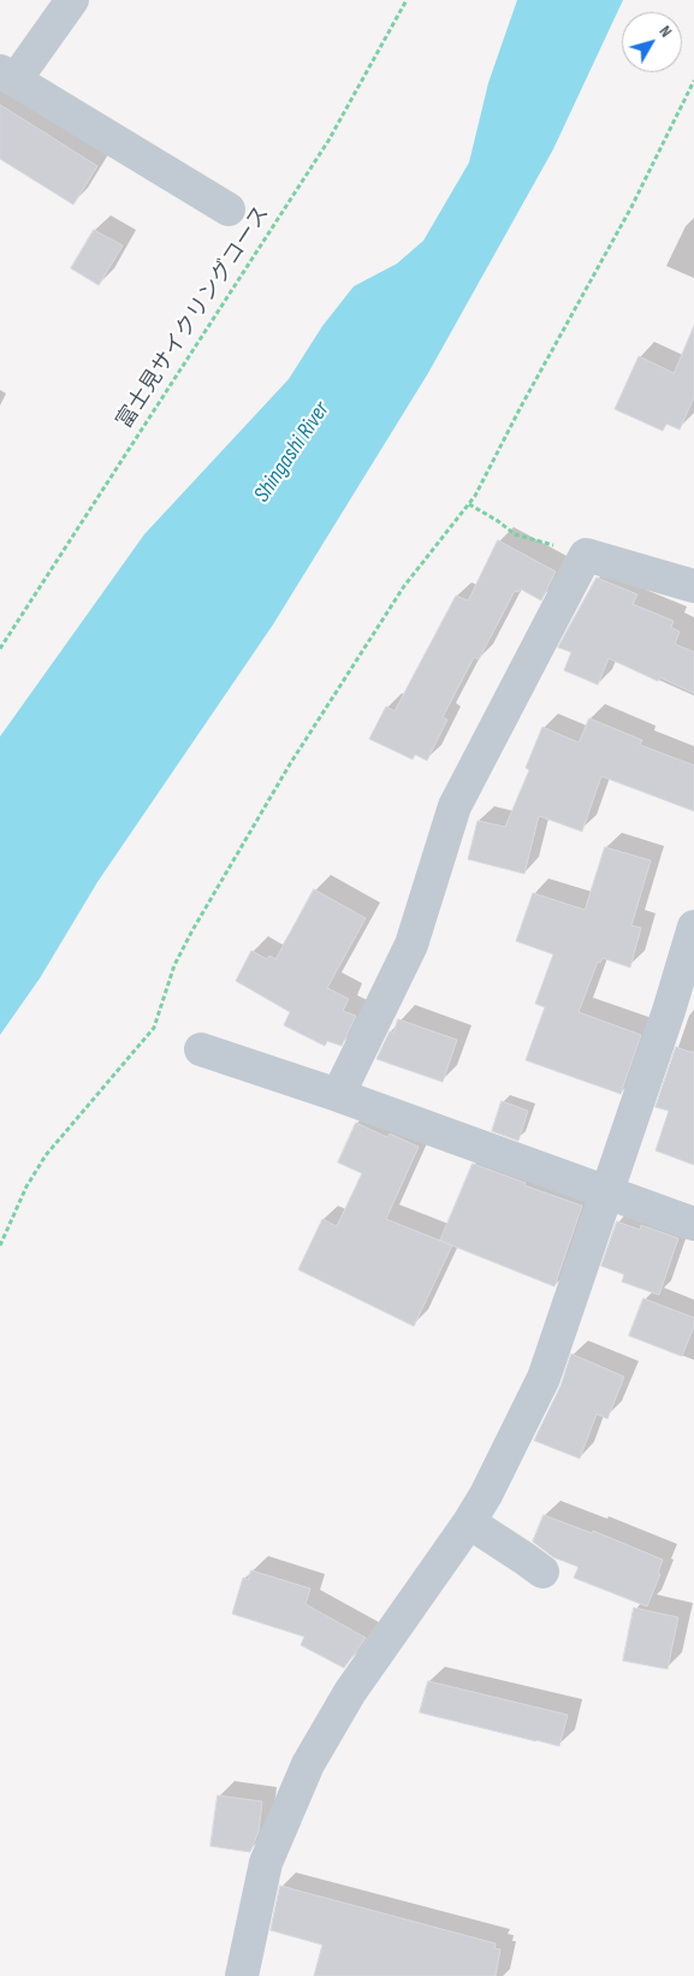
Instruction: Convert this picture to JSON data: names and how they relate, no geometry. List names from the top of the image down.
{
  "streets": {
    "path": ["富士見サイクリングコース"]
  },
  "water": ["Shingashi River"],
  "north": "top right"
}
